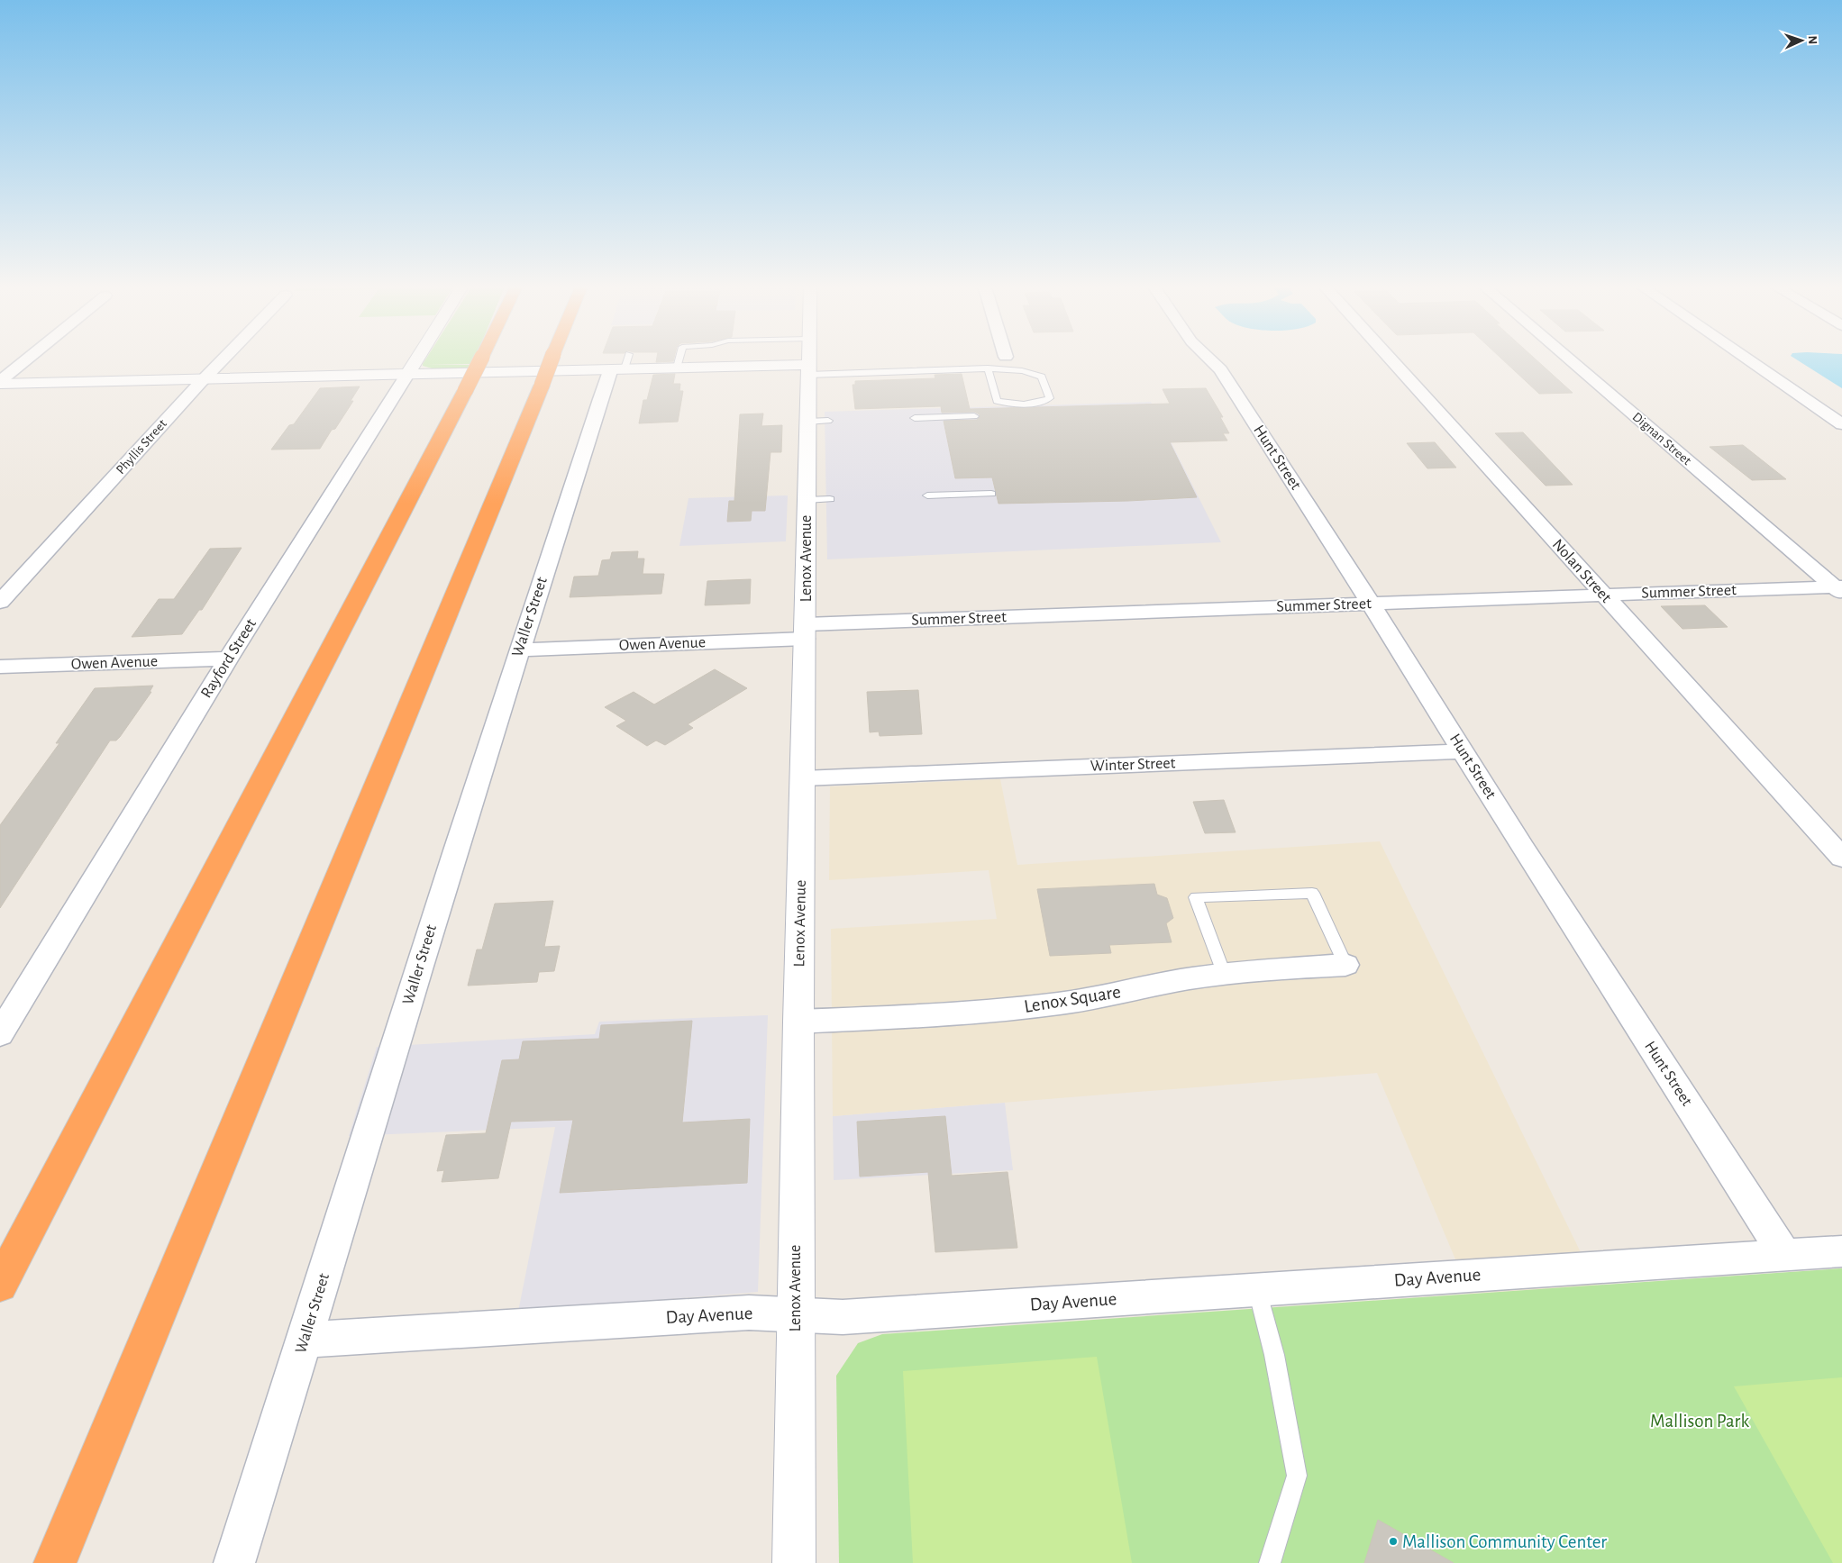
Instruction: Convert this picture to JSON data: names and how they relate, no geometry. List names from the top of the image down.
{
  "streets": {
    "street": [
      "Dignan Street",
      "Phyllis Street",
      "Hunt Street",
      "Lenox Avenue",
      "Nolan Street",
      "Summer Street",
      "Waller Street",
      "Owen Avenue",
      "Rayford Street",
      "Winter Street",
      "Lenox Square",
      "Day Avenue"
    ]
  },
  "crossings": [
    ["Dignan Street", "Summer Street"],
    ["Hunt Street", "Summer Street"],
    ["Hunt Street", "Winter Street"],
    ["Hunt Street", "Day Avenue"],
    ["Lenox Avenue", "Summer Street"],
    ["Lenox Avenue", "Owen Avenue"],
    ["Lenox Avenue", "Winter Street"],
    ["Lenox Avenue", "Lenox Square"],
    ["Lenox Avenue", "Day Avenue"],
    ["Nolan Street", "Summer Street"],
    ["Summer Street", "Owen Avenue"],
    ["Waller Street", "Owen Avenue"],
    ["Waller Street", "Day Avenue"],
    ["Owen Avenue", "Rayford Street"]
  ],
  "parks": ["Mallison Park"],
  "places": ["Mallison Community Center"],
  "north": "right"
}
